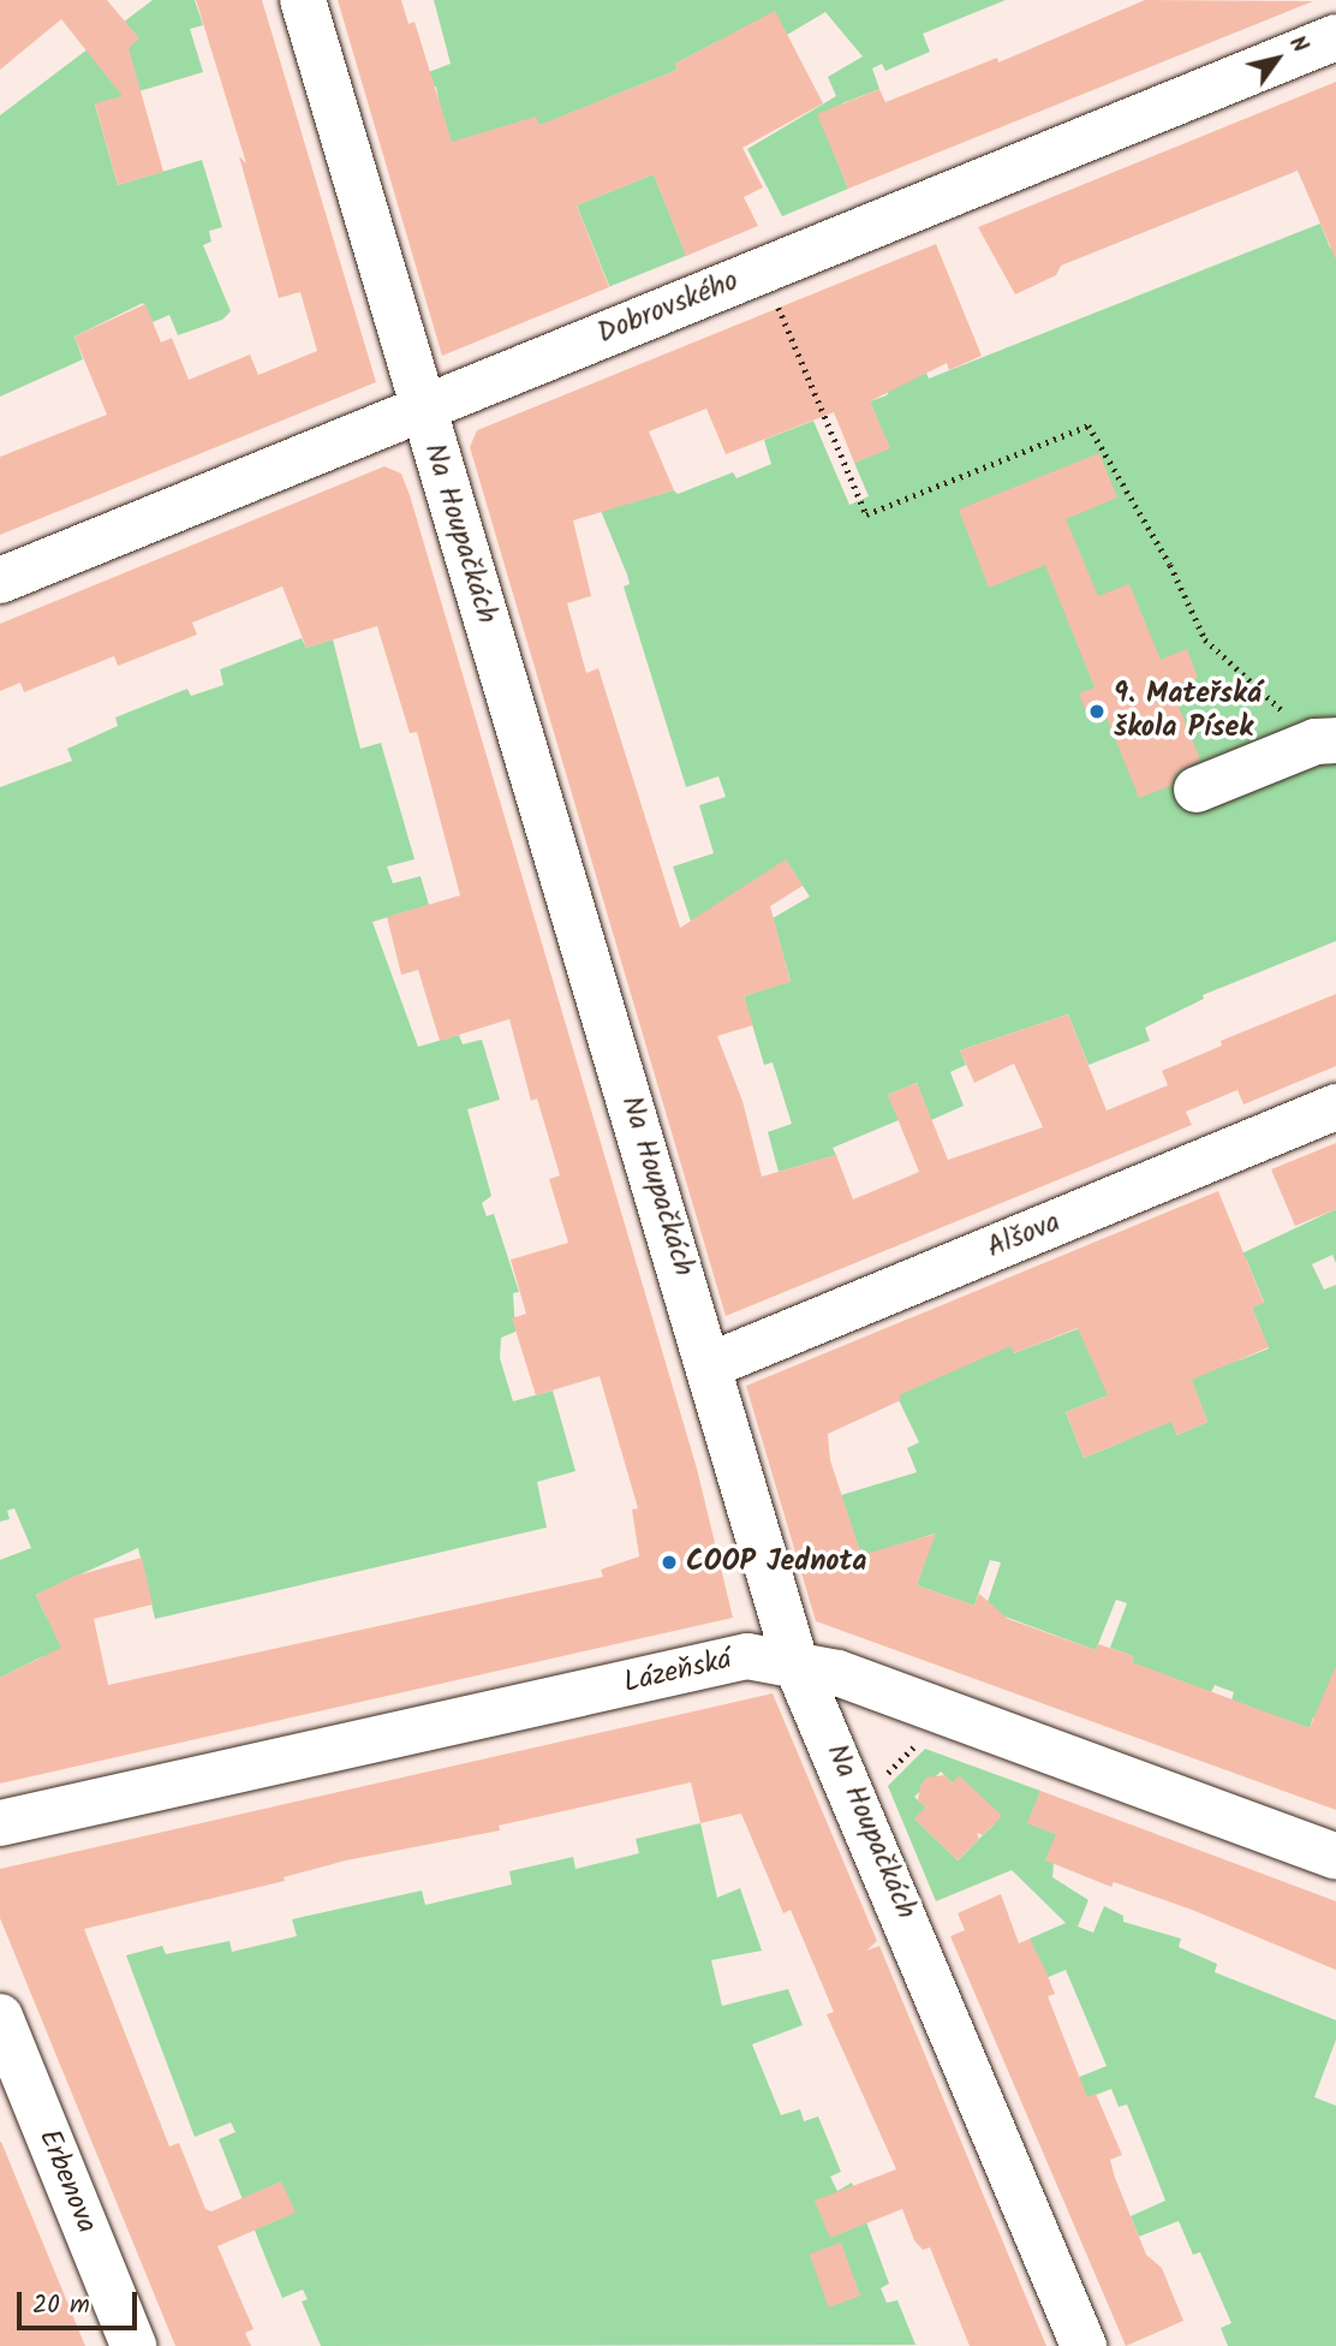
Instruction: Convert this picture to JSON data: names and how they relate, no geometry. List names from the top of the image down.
{
  "streets": {
    "street": [
      "Dobrovského",
      "Na Houpačkách",
      "Alšova",
      "Lázeňská",
      "Erbenova"
    ]
  },
  "crossings": [
    ["Dobrovského", "Na Houpačkách"],
    ["Na Houpačkách", "Alšova"],
    ["Na Houpačkách", "Lázeňská"]
  ],
  "places": ["9. Mateřská škola Písek", "COOP Jednota"],
  "scale_bar": "20 m",
  "north": "top right"
}
